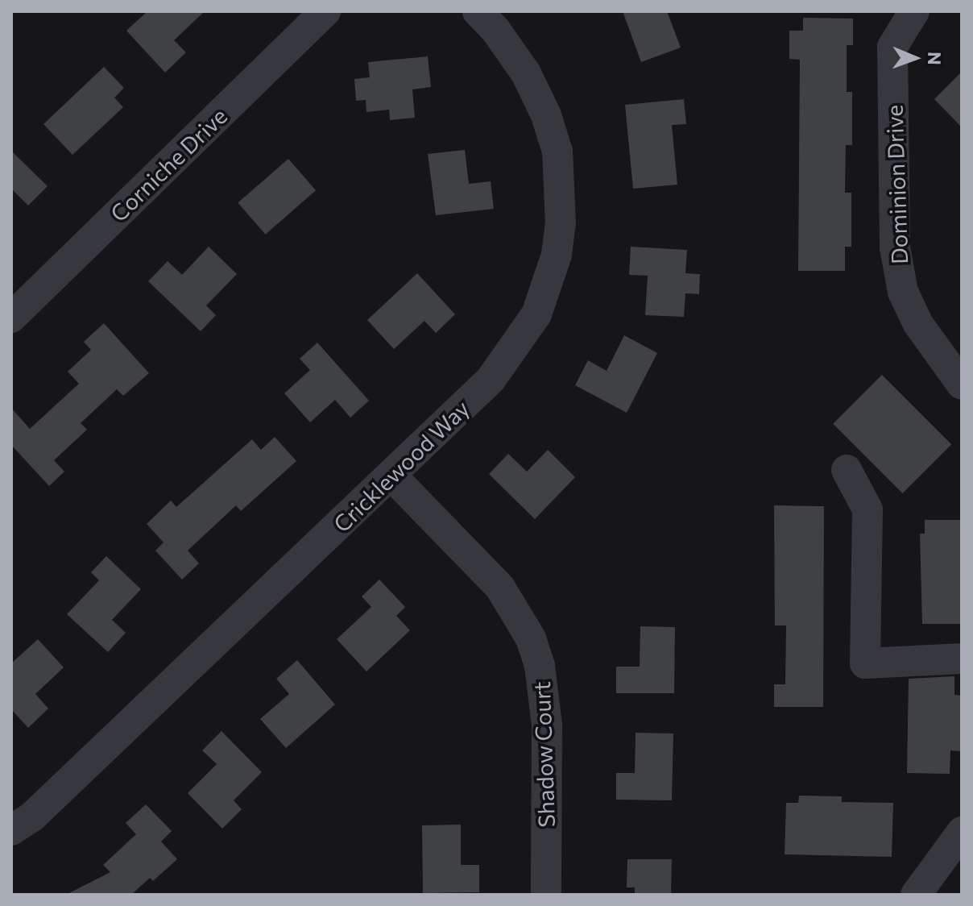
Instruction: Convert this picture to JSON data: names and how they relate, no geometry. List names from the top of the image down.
{
  "streets": {
    "street": [
      "Corniche Drive",
      "Dominion Drive",
      "Cricklewood Way",
      "Shadow Court"
    ]
  },
  "crossings": [
    ["Cricklewood Way", "Shadow Court"]
  ],
  "north": "right"
}
